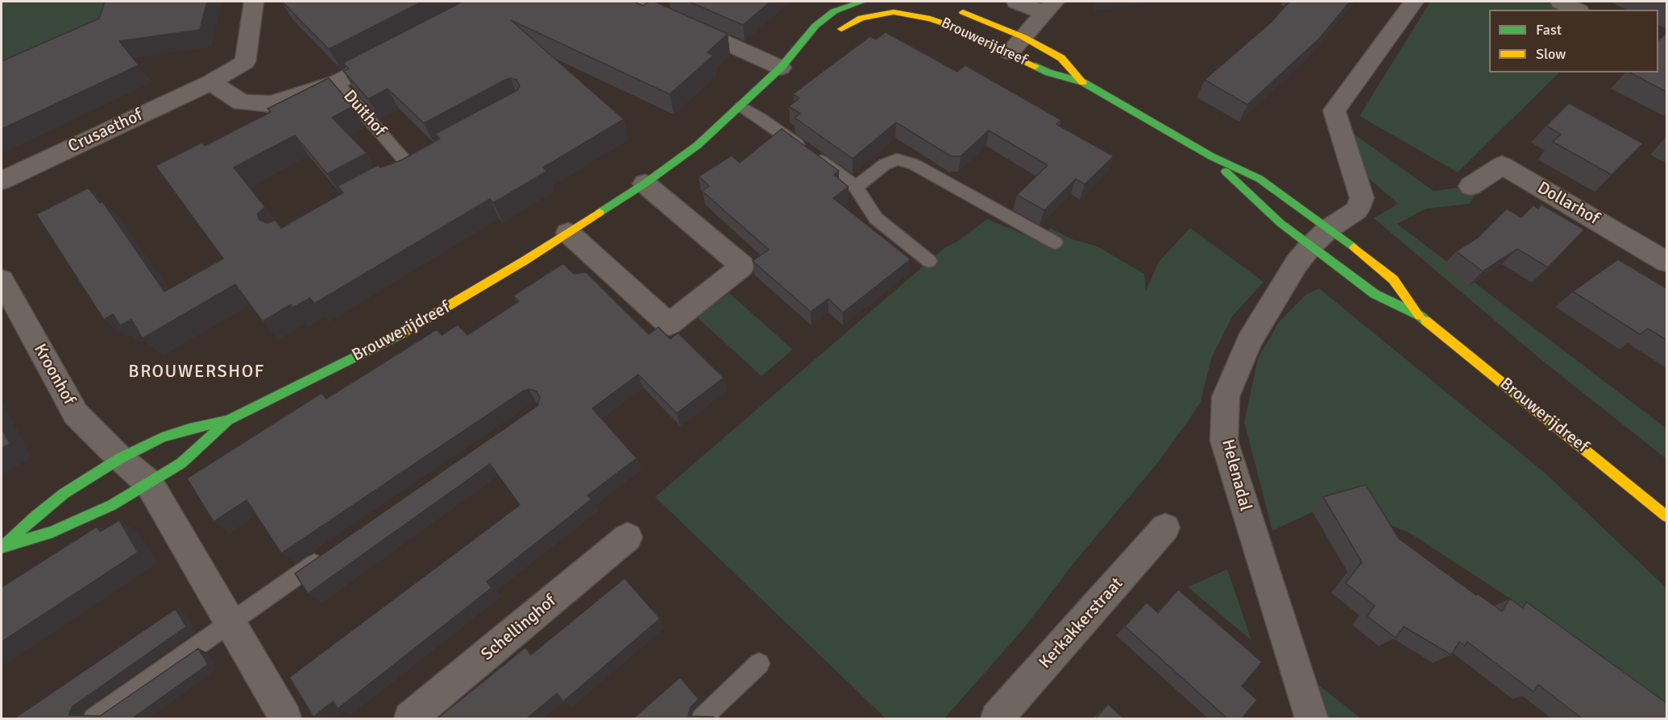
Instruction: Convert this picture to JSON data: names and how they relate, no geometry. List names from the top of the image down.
{
  "streets": {
    "street": [
      "Brouwerijdreef",
      "Duithof",
      "Crusaethof",
      "Dollarhof",
      "Kroonhof",
      "Helenadal",
      "Kerkakkerstraat",
      "Schellinghof"
    ]
  },
  "crossings": [
    ["Brouwerijdreef", "Kroonhof"],
    ["Brouwerijdreef", "Helenadal"]
  ],
  "districts": ["BROUWERSHOF"],
  "legend": ["Fast", "Slow"]
}
